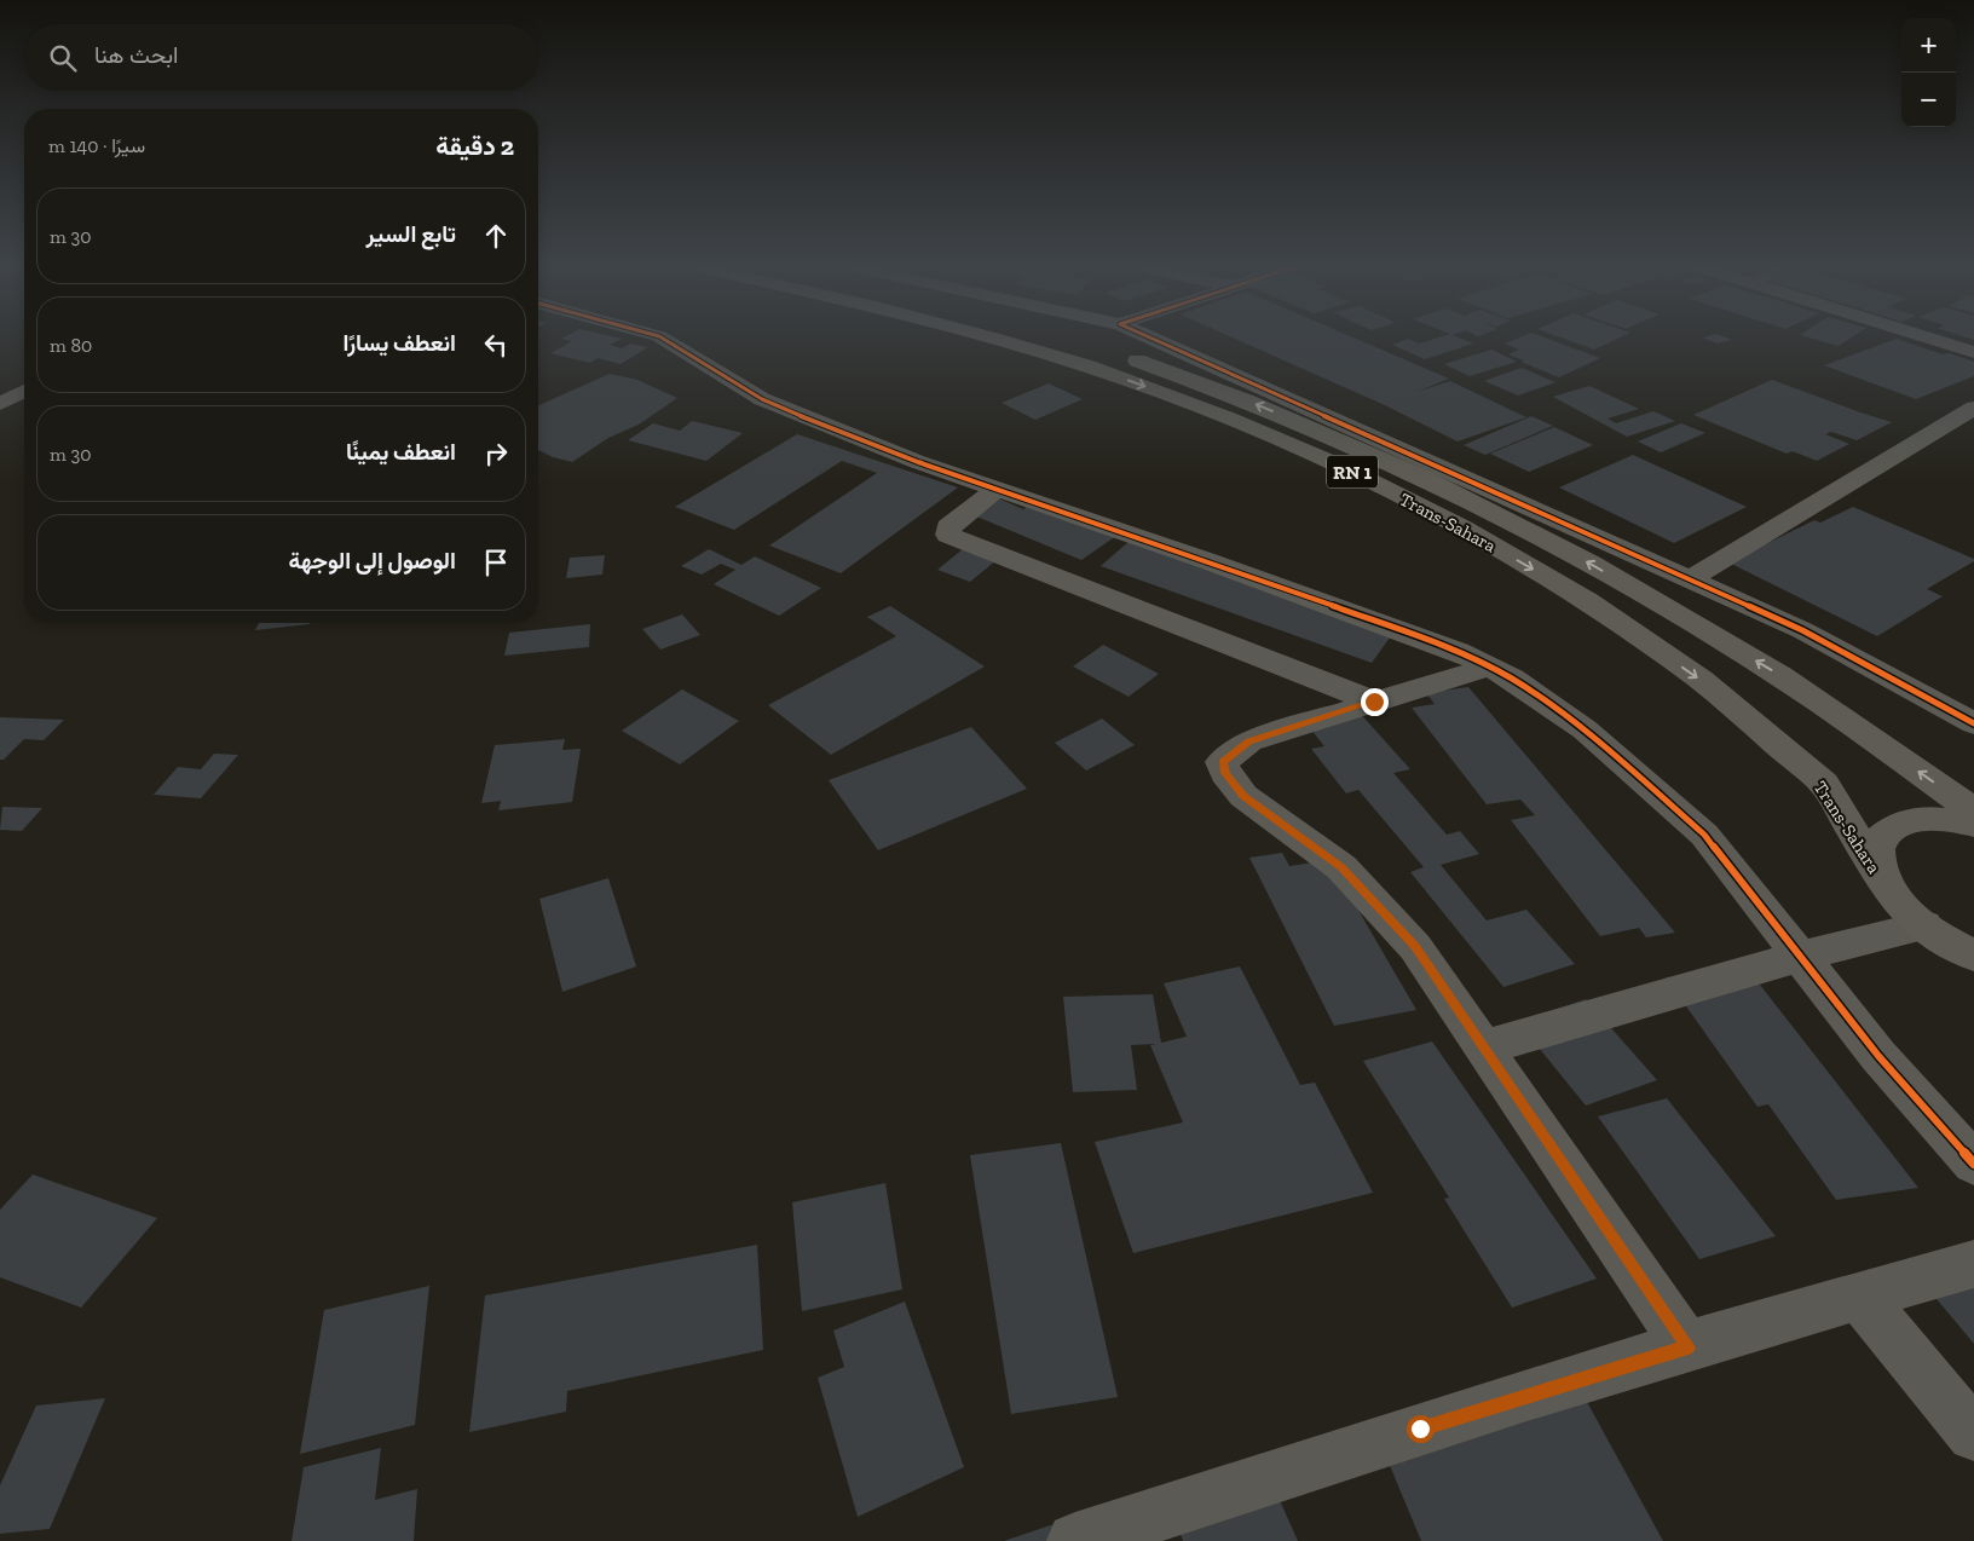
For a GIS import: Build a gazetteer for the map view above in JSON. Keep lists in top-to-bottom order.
{
  "streets": {
    "highway": ["RN 1", "Trans-Sahara"]
  },
  "page": {
    "map_buttons": ["+", "−"],
    "search": "ابحث هنا",
    "heading": ["2 دقيقة", "سيرًا · 140 m"],
    "list": [
      ["تابع السير", "30 m"],
      ["انعطف يسارًا", "80 m"],
      ["انعطف يمينًا", "30 m"],
      "الوصول إلى الوجهة"
    ]
  }
}
